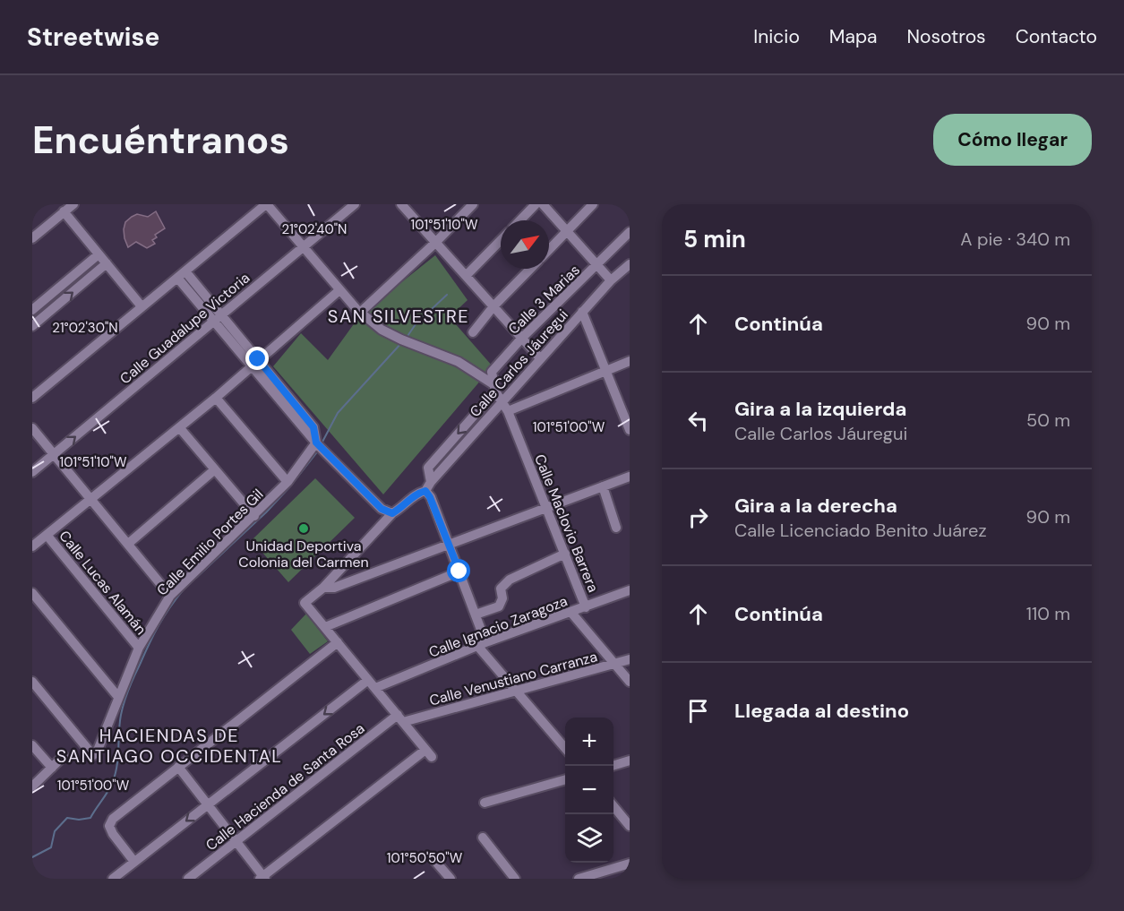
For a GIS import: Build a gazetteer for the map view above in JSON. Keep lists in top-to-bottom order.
{
  "streets": {
    "street": [
      "Calle 3 Marias",
      "Calle Guadalupe Victoria",
      "Calle Carlos Jáuregui",
      "Calle Maclovio Barrera",
      "Calle Emilio Portes Gil",
      "Calle Lucas Alamán",
      "Calle Ignacio Zaragoza",
      "Calle Venustiano Carranza",
      "Calle Hacienda de Santa Rosa"
    ]
  },
  "crossings": [
    ["Calle 3 Marias", "Calle Carlos Jáuregui"],
    ["Calle 3 Marias", "Calle Maclovio Barrera"],
    ["Calle Carlos Jáuregui", "Calle Maclovio Barrera"],
    ["Calle Maclovio Barrera", "Calle Ignacio Zaragoza"],
    ["Calle Emilio Portes Gil", "Calle Lucas Alamán"],
    ["Calle Venustiano Carranza", "Calle Hacienda de Santa Rosa"]
  ],
  "districts": ["SAN SILVESTRE", "HACIENDAS DE SANTIAGO OCCIDENTAL"],
  "places": ["Unidad Deportiva Colonia del Carmen"],
  "north": "top right",
  "page": {
    "header": "Streetwise",
    "nav": [
      "Inicio",
      "Mapa",
      "Nosotros",
      "Contacto"
    ],
    "buttons": "Cómo llegar",
    "title": "Encuéntranos",
    "heading": ["5 min", "A pie · 340 m"],
    "list": [
      ["Continúa", "90 m"],
      ["Gira a la izquierda", "Calle Carlos Jáuregui", "50 m"],
      ["Gira a la derecha", "Calle Licenciado Benito Juárez", "90 m"],
      ["Continúa", "110 m"],
      "Llegada al destino"
    ],
    "map_buttons": ["+", "−"]
  },
  "coordinates": [
    "101°51'10\"W",
    "21°02'40\"N",
    "21°02'30\"N",
    "101°51'00\"W",
    "101°50'50\"W"
  ]
}
